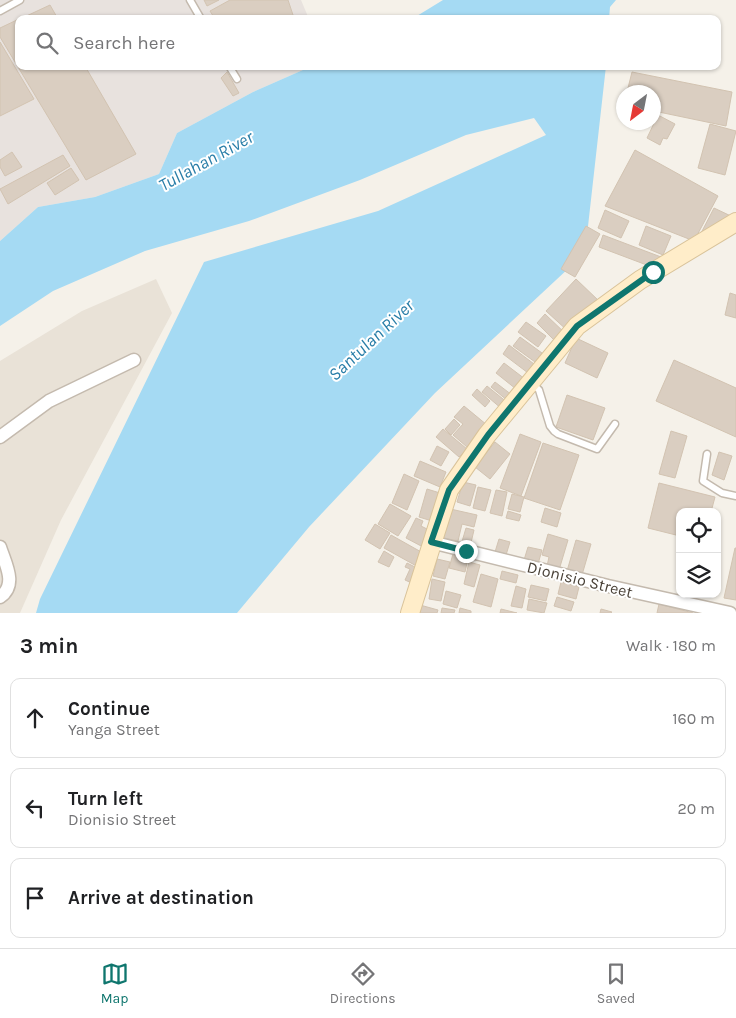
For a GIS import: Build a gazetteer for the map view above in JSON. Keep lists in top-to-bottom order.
{
  "streets": {
    "street": ["Dionisio Street"]
  },
  "water": ["Tullahan River", "Santulan River"],
  "north": "bottom left",
  "page": {
    "search": "Search here",
    "heading": ["3 min", "Walk · 180 m"],
    "list": [
      ["Continue", "Yanga Street", "160 m"],
      ["Turn left", "Dionisio Street", "20 m"],
      "Arrive at destination"
    ],
    "nav": ["Map", "Directions", "Saved"]
  }
}
